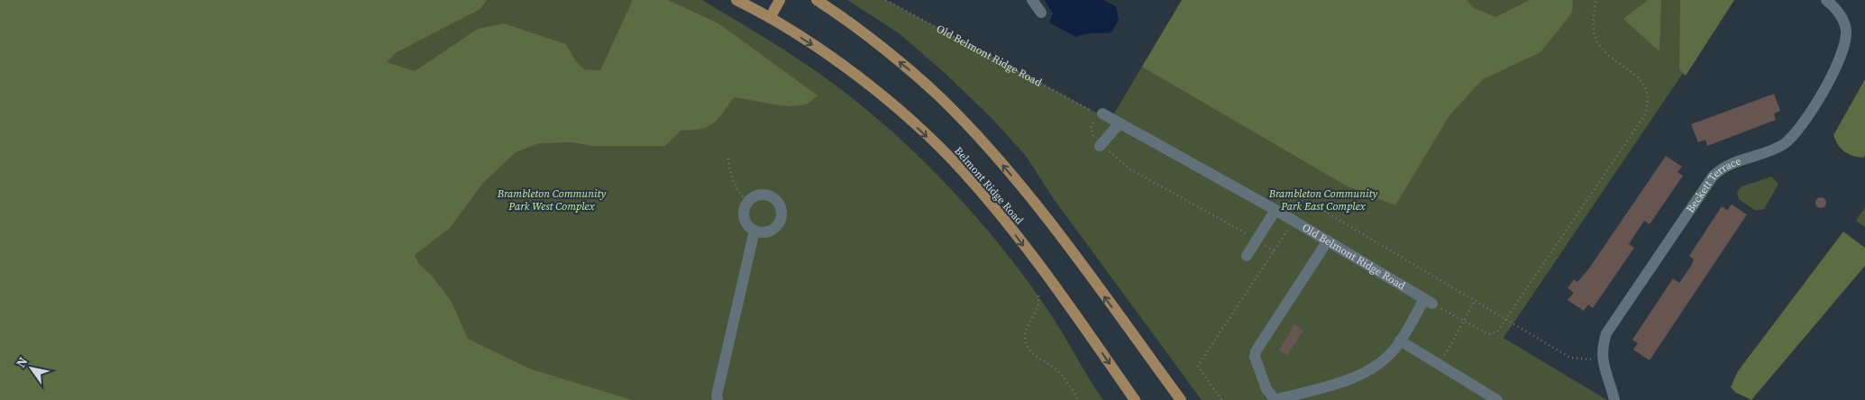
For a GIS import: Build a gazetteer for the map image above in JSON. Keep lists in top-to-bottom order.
{
  "streets": {
    "main road": ["Belmont Ridge Road"],
    "street": ["Old Belmont Ridge Road", "Beckett Terrace"]
  },
  "parks": ["Brambleton Community Park West Complex", "Brambleton Community Park East Complex"],
  "north": "top left"
}
